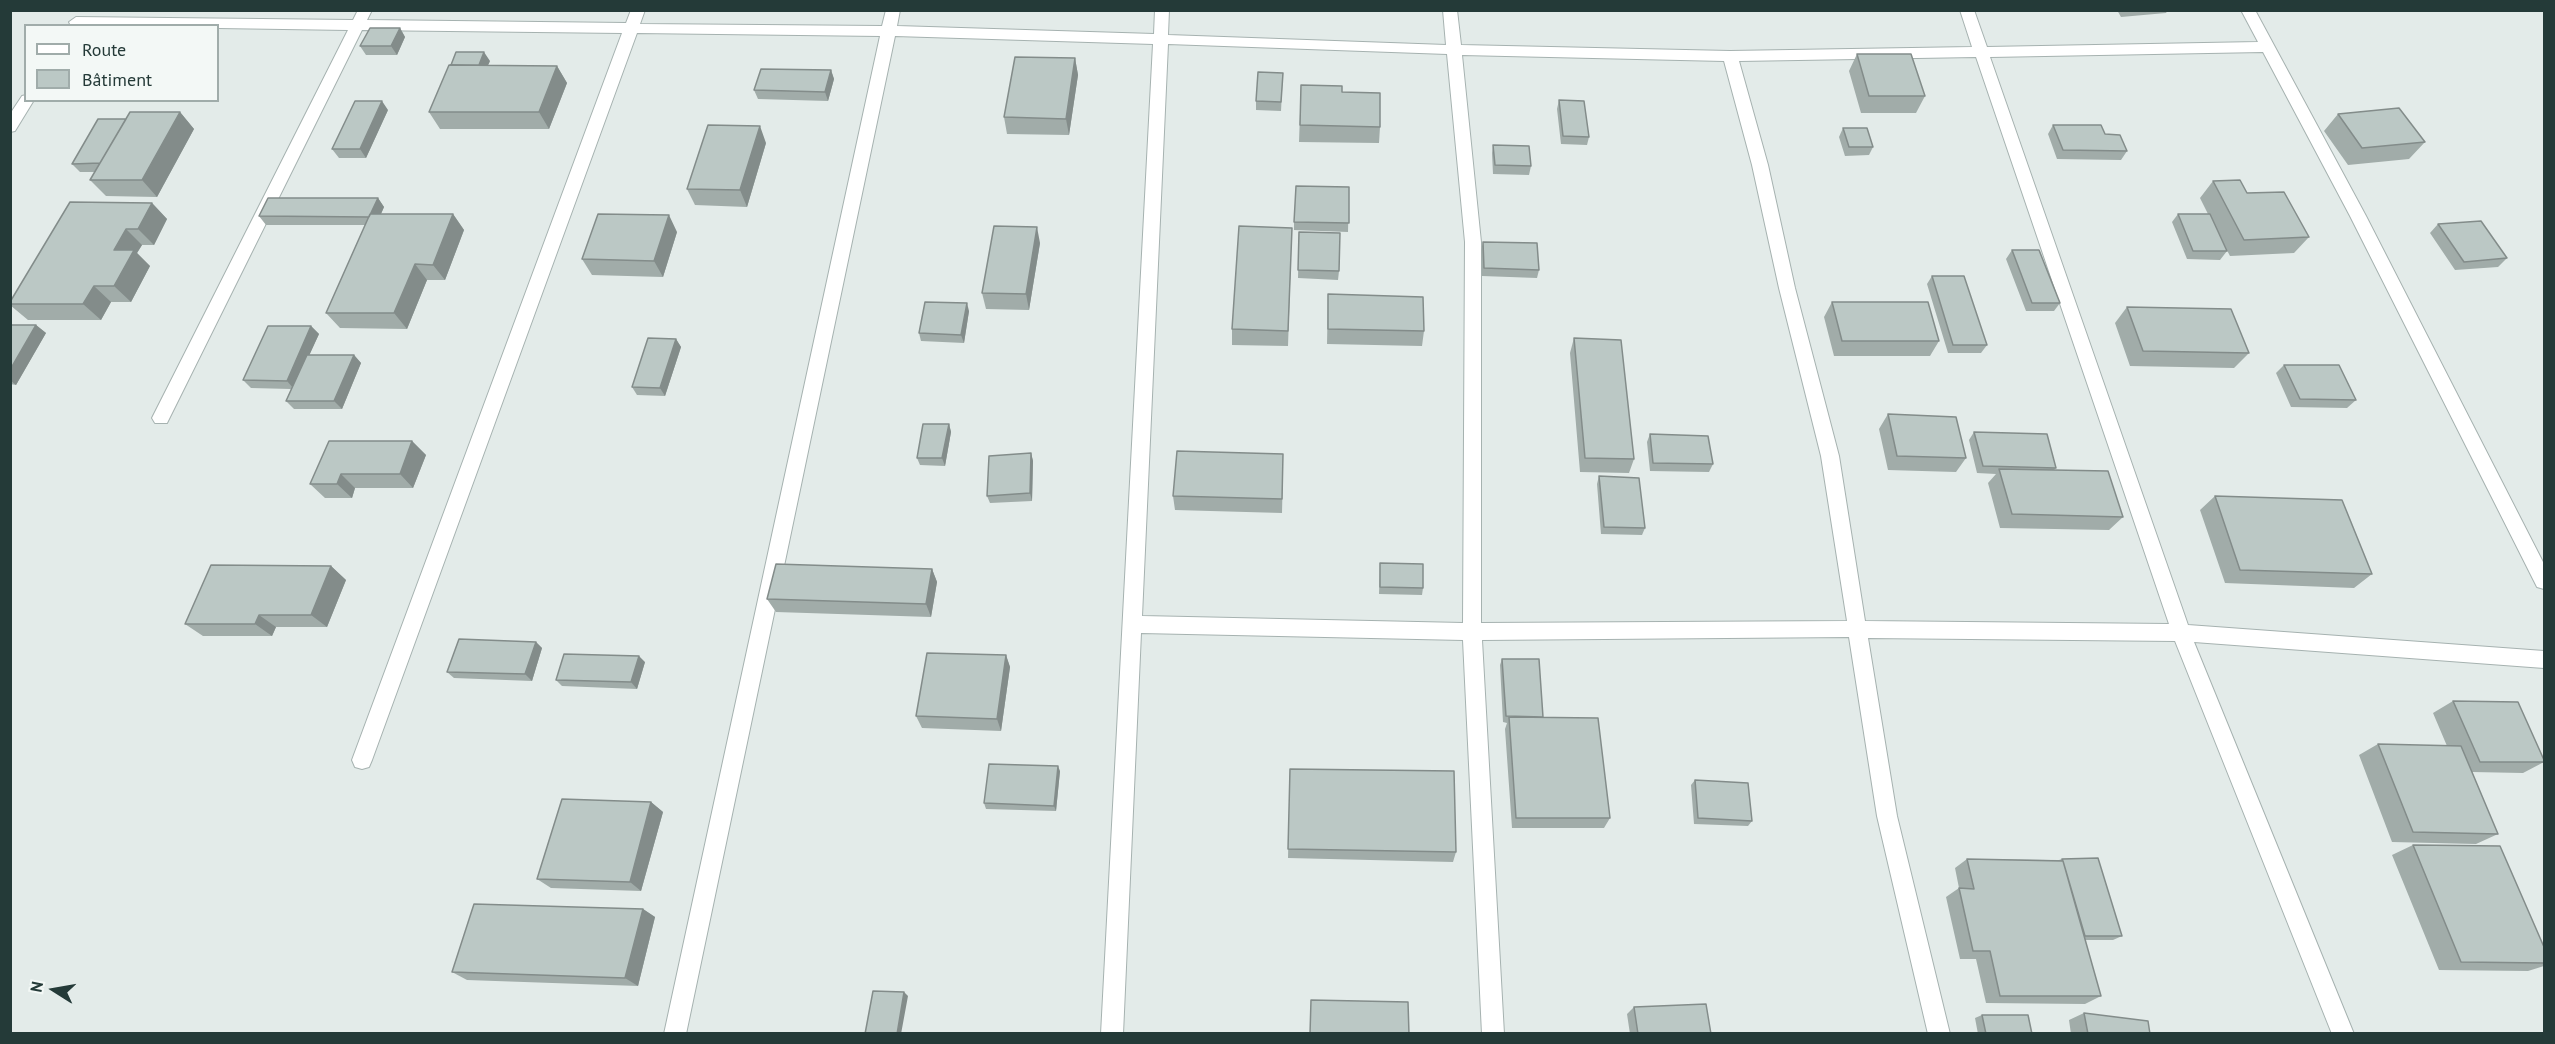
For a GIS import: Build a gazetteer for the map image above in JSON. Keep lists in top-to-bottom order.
{
  "legend": ["Route", "Bâtiment"],
  "north": "left"
}
